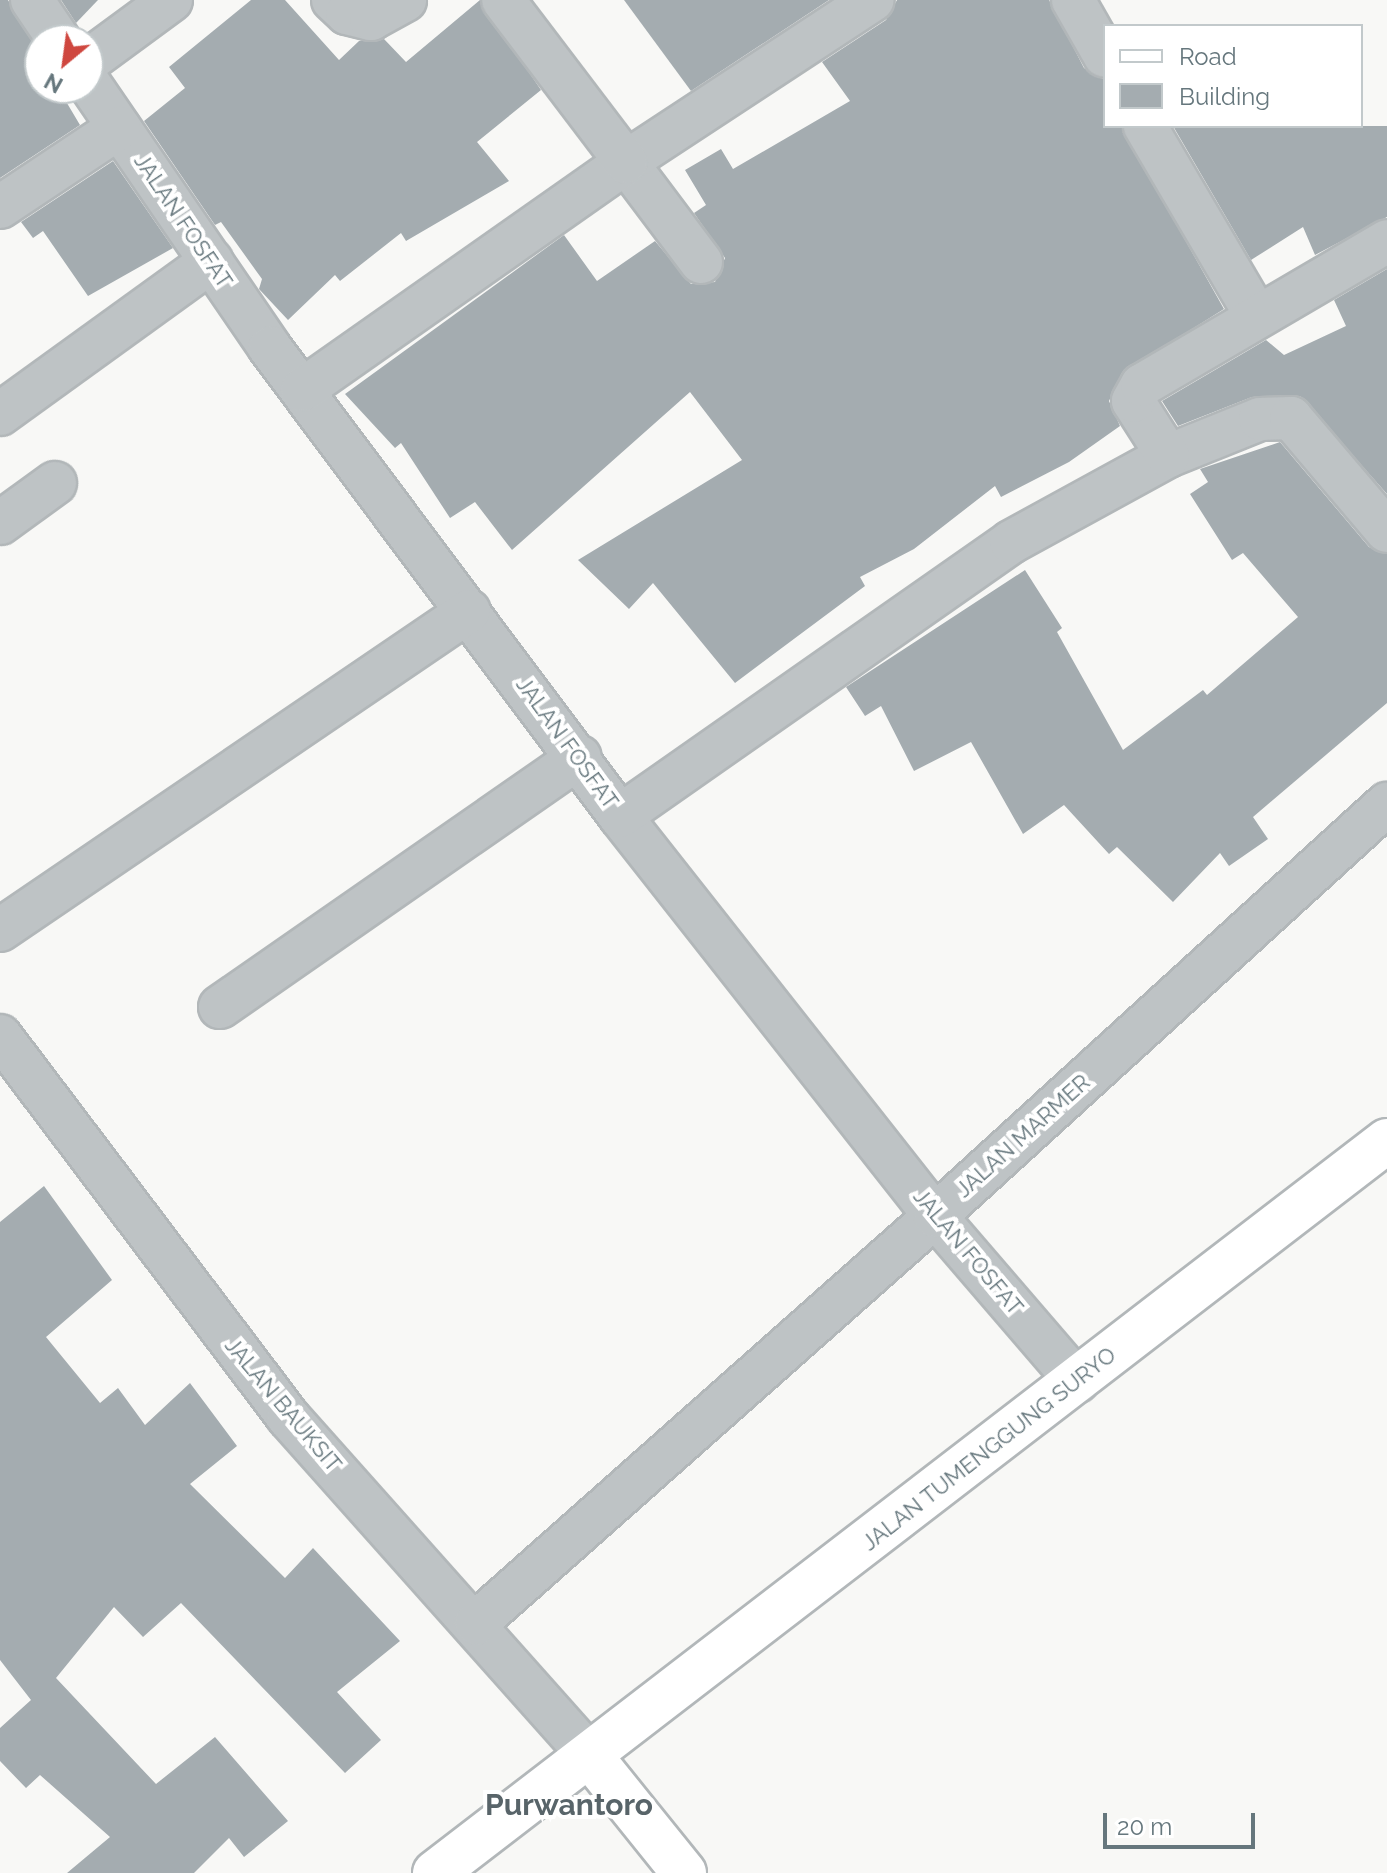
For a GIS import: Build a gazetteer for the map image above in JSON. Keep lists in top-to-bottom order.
{
  "streets": {
    "main road": ["JALAN TUMENGGUNG SURYO"],
    "street": ["JALAN FOSFAT", "JALAN MARMER", "JALAN BAUKSIT"]
  },
  "crossings": [
    ["JALAN FOSFAT", "JALAN MARMER"],
    ["JALAN FOSFAT", "JALAN TUMENGGUNG SURYO"],
    ["JALAN MARMER", "JALAN BAUKSIT"],
    ["JALAN BAUKSIT", "JALAN TUMENGGUNG SURYO"]
  ],
  "districts": ["Purwantoro"],
  "legend": ["Road", "Building"],
  "scale_bar": "20 m",
  "north": "bottom left"
}
